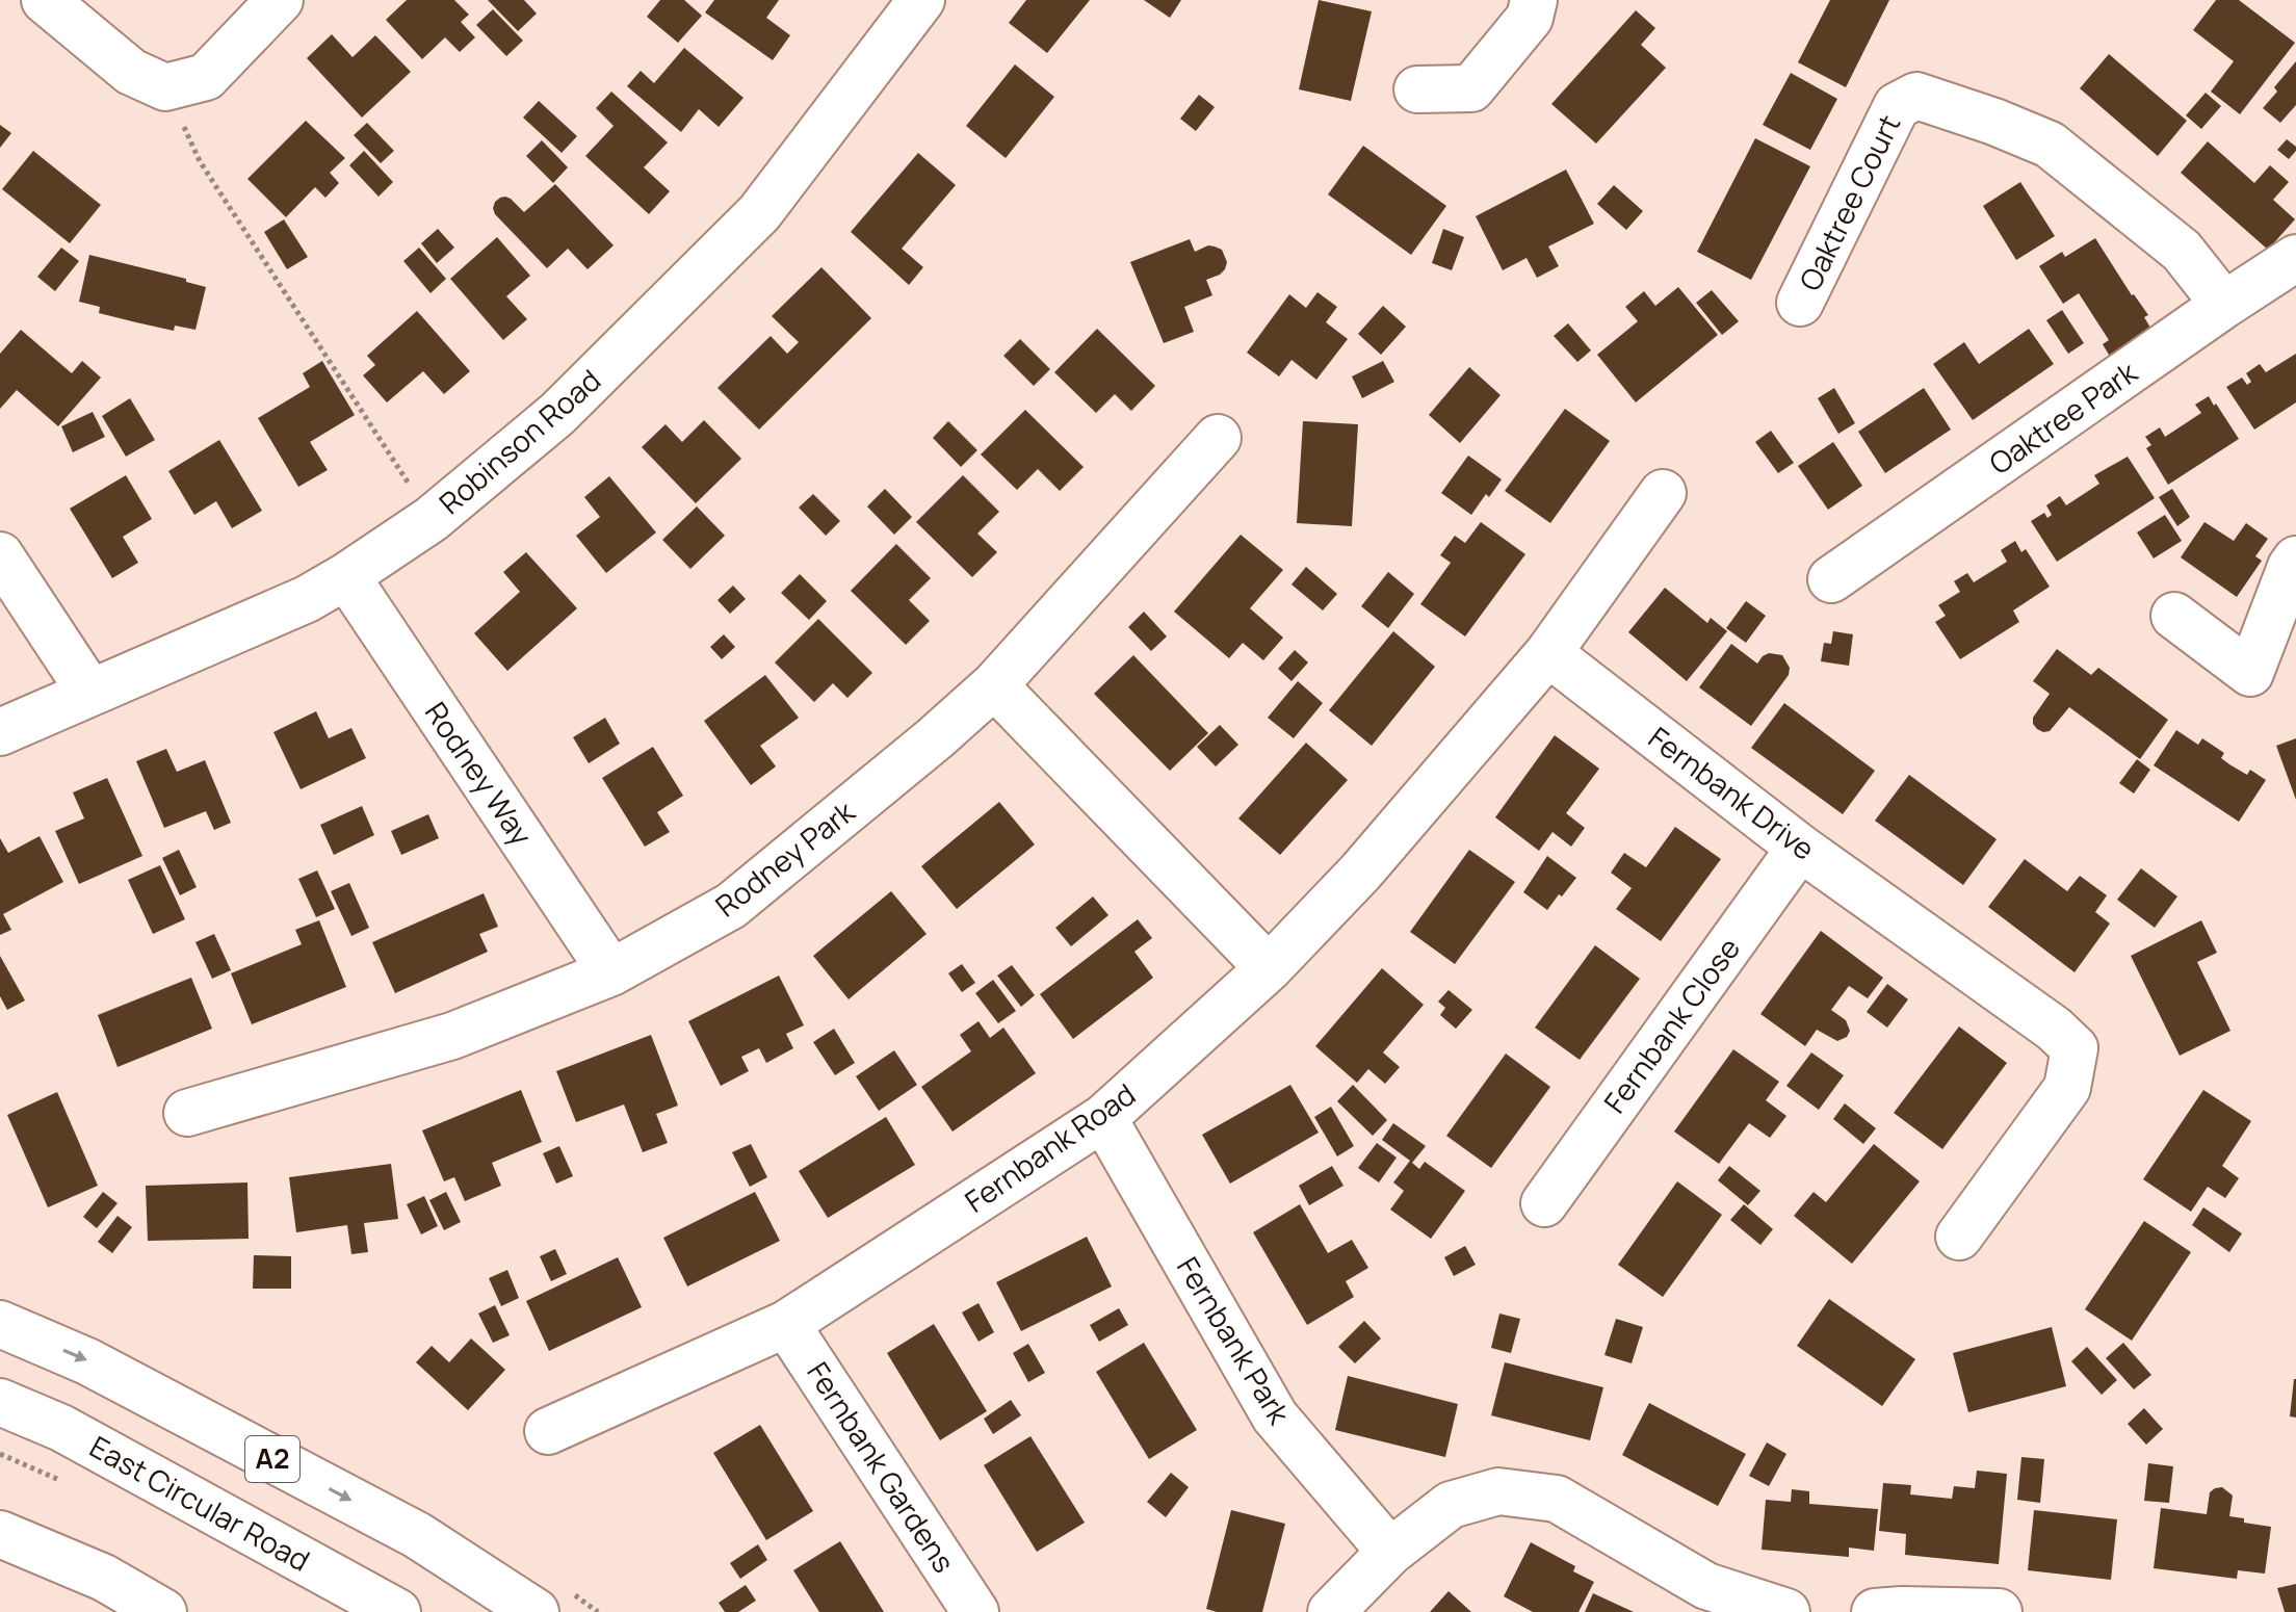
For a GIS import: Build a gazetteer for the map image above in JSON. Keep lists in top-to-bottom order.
{
  "streets": {
    "main road": [
      "Oaktree Court",
      "Oaktree Park",
      "Robinson Road",
      "Rodney Way",
      "Fernbank Drive",
      "Rodney Park",
      "Fernbank Close",
      "Fernbank Road",
      "Fernbank Park",
      "A2",
      "Fernbank Gardens",
      "East Circular Road"
    ]
  },
  "crossings": [
    ["Oaktree Court", "Oaktree Park"],
    ["Robinson Road", "Rodney Way"],
    ["Rodney Way", "Rodney Park"],
    ["Fernbank Drive", "Fernbank Close"],
    ["Fernbank Road", "Fernbank Park"],
    ["Fernbank Road", "Fernbank Gardens"]
  ]
}
